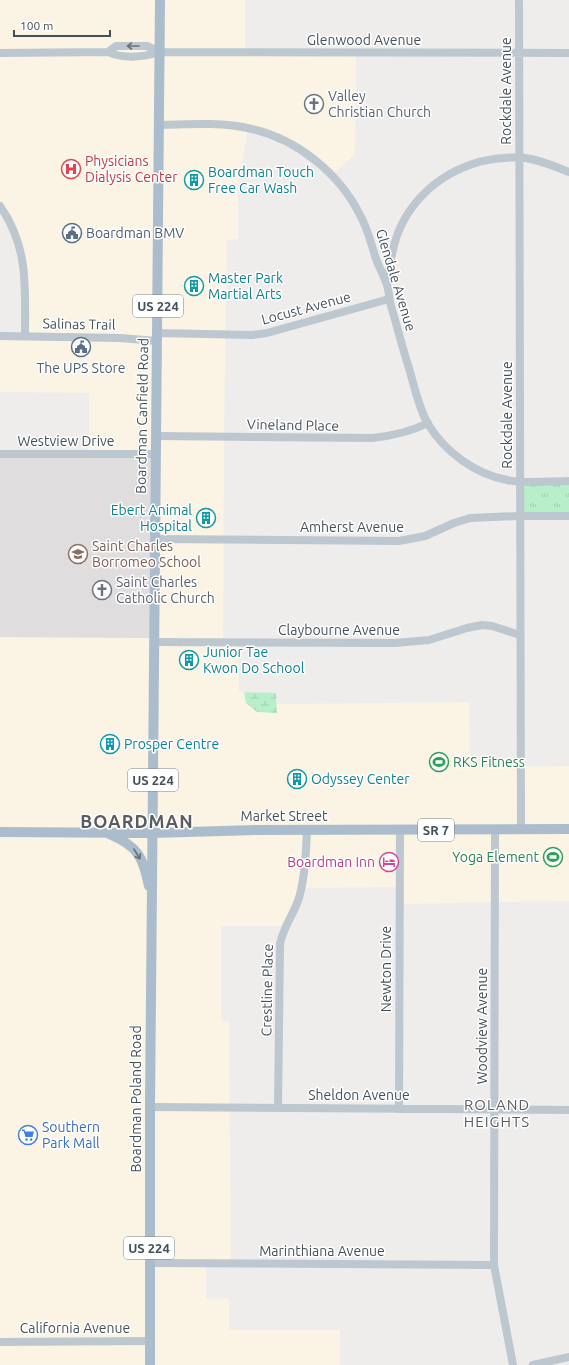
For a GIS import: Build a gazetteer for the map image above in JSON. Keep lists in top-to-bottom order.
{
  "streets": {
    "main road": [
      "US 224",
      "Boardman Canfield Road",
      "Market Street",
      "SR 7",
      "Boardman Poland Road"
    ],
    "street": [
      "Glenwood Avenue",
      "Rockdale Avenue",
      "Glendale Avenue",
      "Locust Avenue",
      "Salinas Trail",
      "Vineland Place",
      "Westview Drive",
      "Amherst Avenue",
      "Claybourne Avenue",
      "Newton Drive",
      "Crestline Place",
      "Woodview Avenue",
      "Sheldon Avenue",
      "Marinthiana Avenue",
      "California Avenue"
    ]
  },
  "crossings": [
    ["Glenwood Avenue", "Rockdale Avenue"],
    ["Glenwood Avenue", "Boardman Canfield Road"],
    ["Rockdale Avenue", "Glendale Avenue"],
    ["Rockdale Avenue", "Amherst Avenue"],
    ["Rockdale Avenue", "Claybourne Avenue"],
    ["Rockdale Avenue", "Market Street"],
    ["Glendale Avenue", "Locust Avenue"],
    ["Glendale Avenue", "Boardman Canfield Road"],
    ["Glendale Avenue", "Vineland Place"],
    ["Locust Avenue", "Salinas Trail"],
    ["Locust Avenue", "Boardman Canfield Road"],
    ["Salinas Trail", "Boardman Canfield Road"],
    ["Boardman Canfield Road", "Vineland Place"],
    ["Boardman Canfield Road", "Westview Drive"],
    ["Boardman Canfield Road", "Amherst Avenue"],
    ["Boardman Canfield Road", "Claybourne Avenue"],
    ["Boardman Canfield Road", "Market Street"],
    ["Boardman Canfield Road", "Boardman Poland Road"],
    ["Market Street", "Newton Drive"],
    ["Market Street", "Crestline Place"],
    ["Market Street", "Woodview Avenue"],
    ["Market Street", "Boardman Poland Road"],
    ["Newton Drive", "Sheldon Avenue"],
    ["Crestline Place", "Sheldon Avenue"],
    ["Woodview Avenue", "Sheldon Avenue"],
    ["Woodview Avenue", "Marinthiana Avenue"],
    ["Sheldon Avenue", "Boardman Poland Road"],
    ["Boardman Poland Road", "Marinthiana Avenue"],
    ["Boardman Poland Road", "California Avenue"]
  ],
  "districts": ["BOARDMAN", "ROLAND HEIGHTS"],
  "places": {
    "church": ["Valley Christian Church", "Saint Charles Catholic Church"],
    "hospital": ["Physicians Dialysis Center"],
    "building": [
      "Boardman Touch Free Car Wash",
      "Master Park Martial Arts",
      "Ebert Animal Hospital",
      "Junior Tae Kwon Do School",
      "Prosper Centre",
      "Odyssey Center"
    ],
    "public building": ["Boardman BMV", "The UPS Store"],
    "school or university": ["Saint Charles Borromeo School"],
    "sports": ["RKS Fitness", "Yoga Element"],
    "hotel": ["Boardman Inn"],
    "supermarket": ["Southern Park Mall"]
  },
  "scale_bar": "100 m"
}
